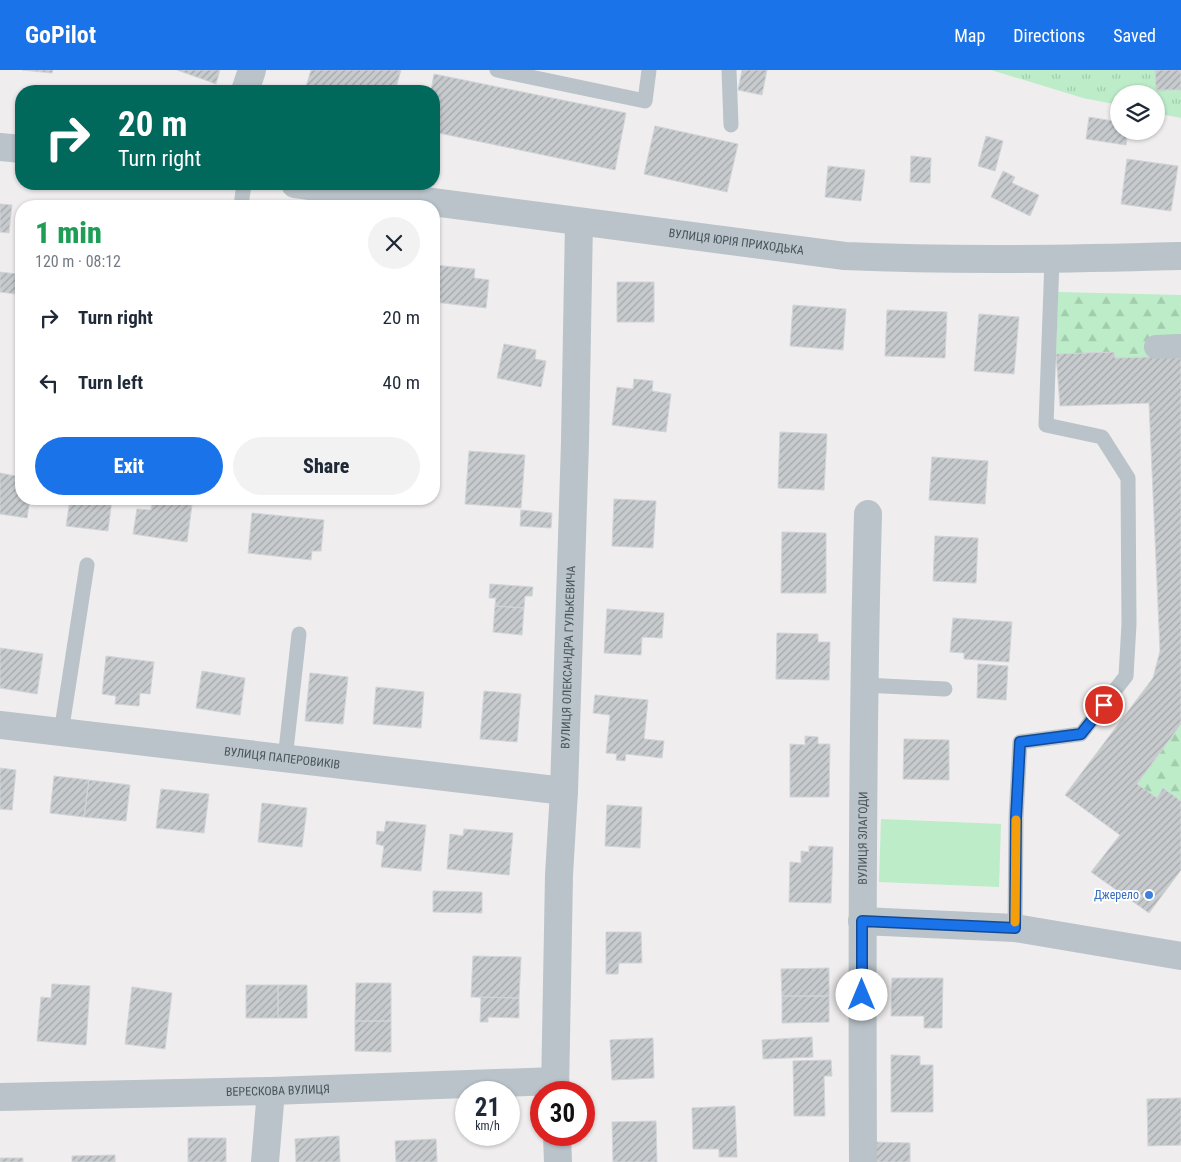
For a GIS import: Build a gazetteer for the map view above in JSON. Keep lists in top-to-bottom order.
{
  "streets": {
    "street": [
      "ВУЛИЦЯ ЮРІЯ ПРИХОДЬКА",
      "ВУЛИЦЯ ОЛЕКСАНДРА ГУЛЬКЕВИЧА",
      "ВУЛИЦЯ ПАПЕРОВИКІВ",
      "ВУЛИЦЯ ЗЛАГОДИ",
      "ВЕРЕСКОВА ВУЛИЦЯ"
    ]
  },
  "crossings": [
    ["ВУЛИЦЯ ЮРІЯ ПРИХОДЬКА", "ВУЛИЦЯ ОЛЕКСАНДРА ГУЛЬКЕВИЧА"],
    ["ВУЛИЦЯ ОЛЕКСАНДРА ГУЛЬКЕВИЧА", "ВУЛИЦЯ ПАПЕРОВИКІВ"]
  ],
  "places": ["Джерело"],
  "page": {
    "header": "GoPilot",
    "nav": ["Map", "Directions", "Saved"],
    "turn": ["20 m", "Turn right"],
    "heading": ["1 min", "120 m · 08:12"],
    "list": [
      {
        "name": "Turn right",
        "value": "20 m"
      },
      {
        "name": "Turn left",
        "value": "40 m"
      }
    ],
    "buttons": ["Exit", "Share"],
    "speed": "21 km/h",
    "limit": "30"
  }
}
